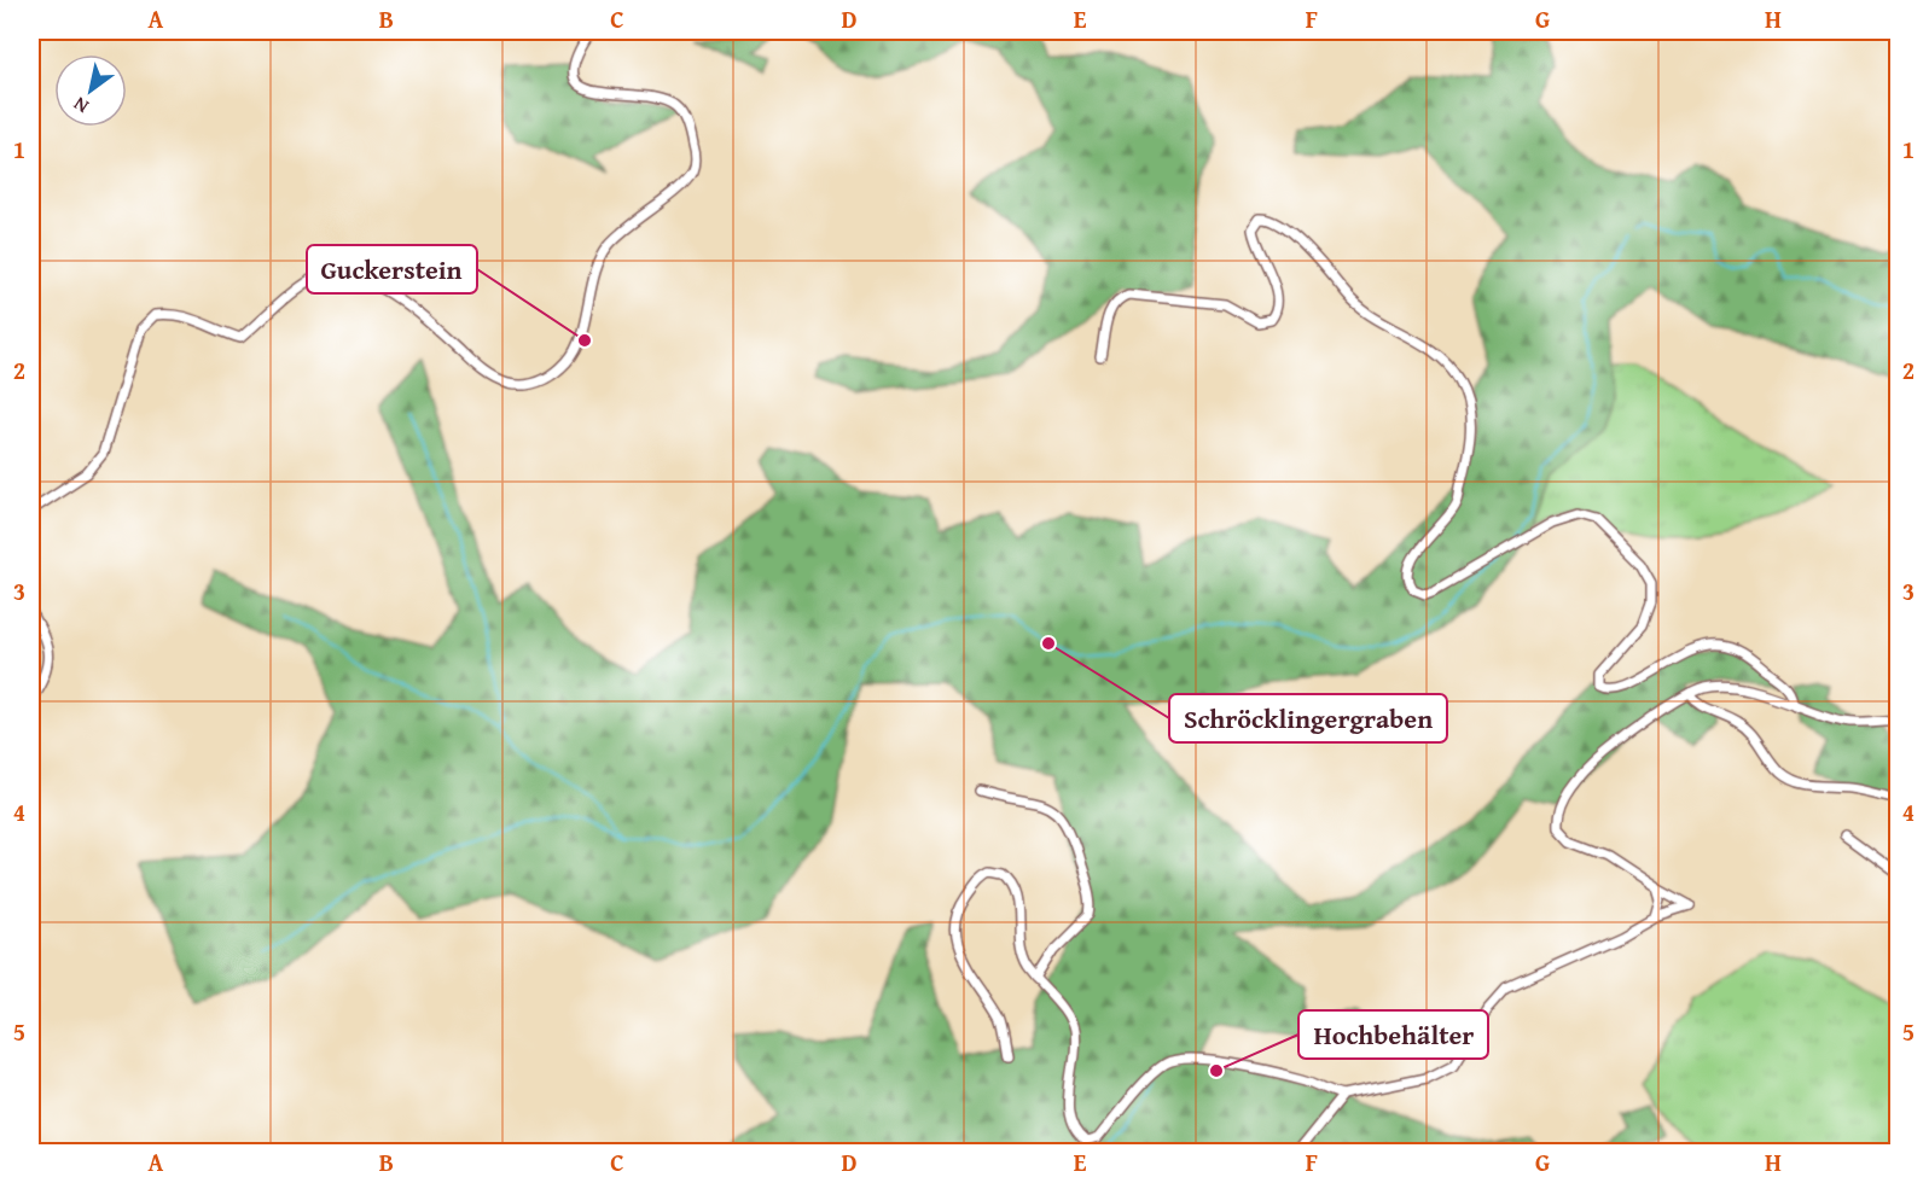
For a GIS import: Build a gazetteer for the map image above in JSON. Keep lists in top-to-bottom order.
{
  "places": ["Guckerstein", "Schröcklingergraben", "Hochbehälter"],
  "north": "bottom left",
  "grid": {
    "columns": [
      "A",
      "B",
      "C",
      "D",
      "E",
      "F",
      "G",
      "H"
    ],
    "rows": [
      "1",
      "2",
      "3",
      "4",
      "5"
    ]
  }
}
